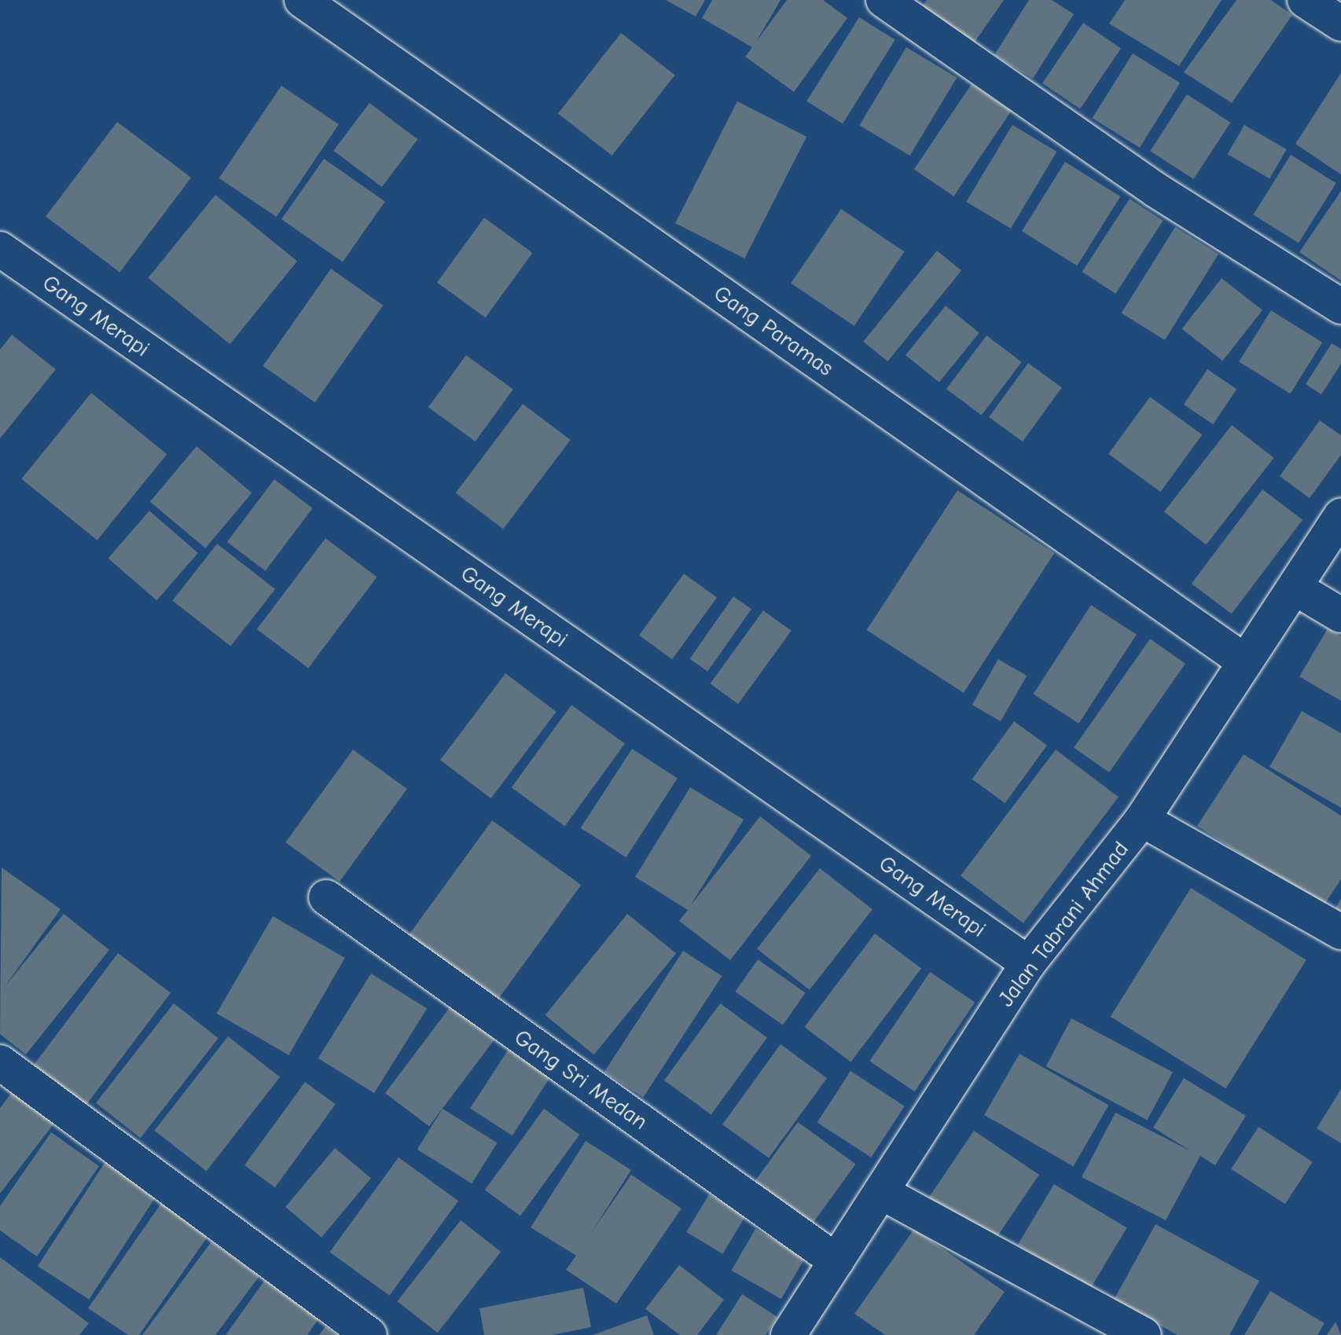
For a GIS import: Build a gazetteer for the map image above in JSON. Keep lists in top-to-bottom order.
{
  "streets": {
    "street": [
      "Gang Merapi",
      "Gang Paramas",
      "Jalan Tabrani Ahmad",
      "Gang Sri Medan"
    ]
  },
  "crossings": [
    ["Gang Merapi", "Jalan Tabrani Ahmad"],
    ["Gang Paramas", "Jalan Tabrani Ahmad"],
    ["Jalan Tabrani Ahmad", "Gang Sri Medan"]
  ]
}
